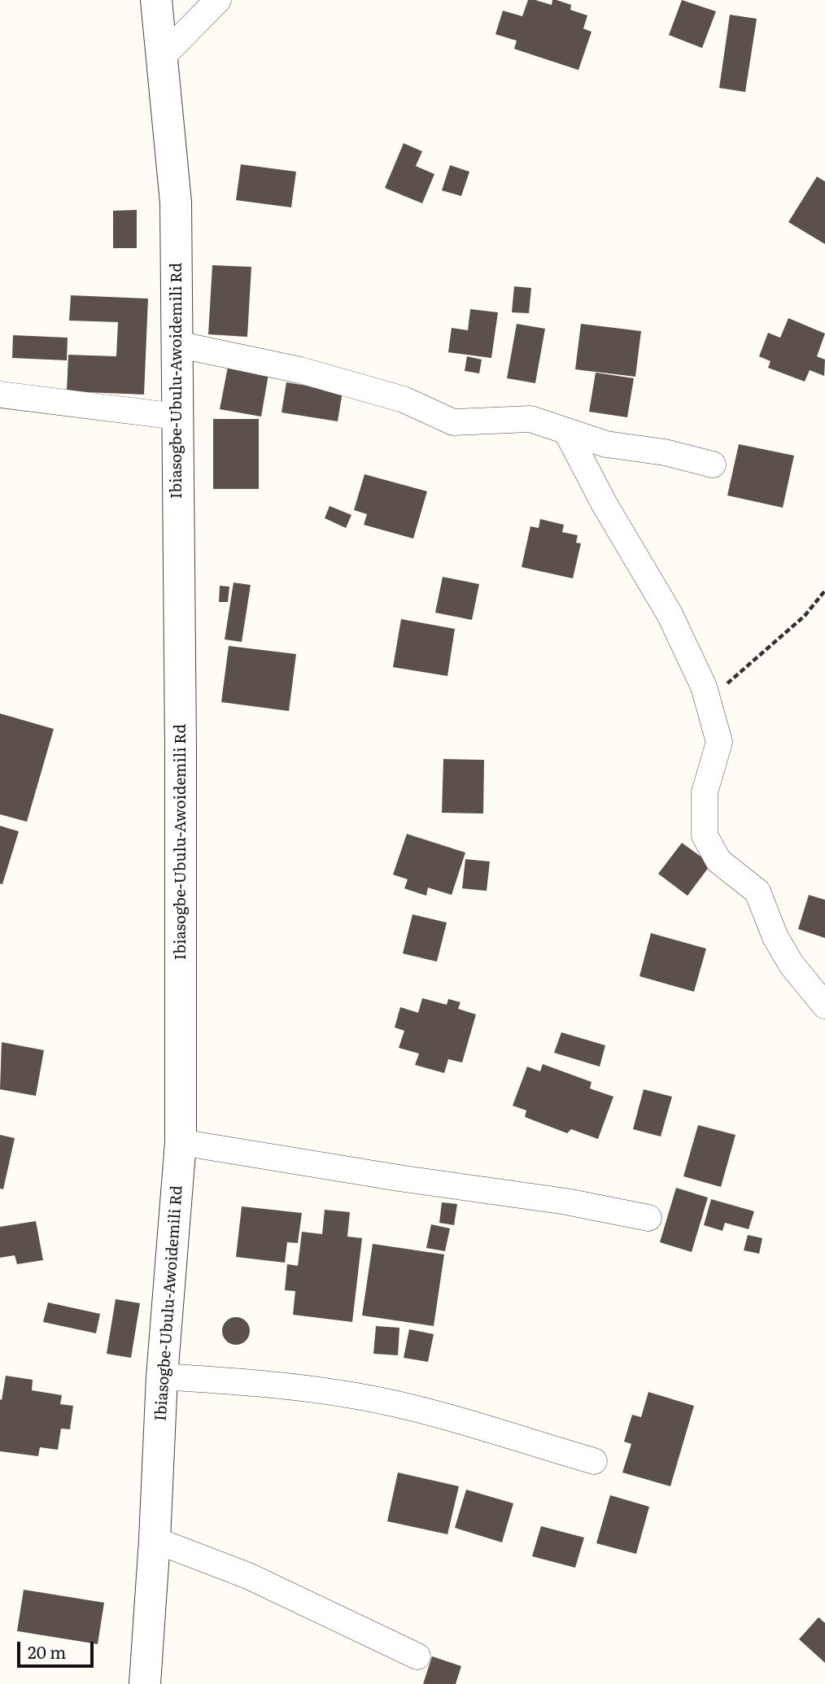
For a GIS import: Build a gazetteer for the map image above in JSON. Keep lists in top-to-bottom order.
{
  "streets": {
    "street": ["Ibiasogbe-Ubulu-Awoidemili Rd"]
  },
  "scale_bar": "20 m"
}
